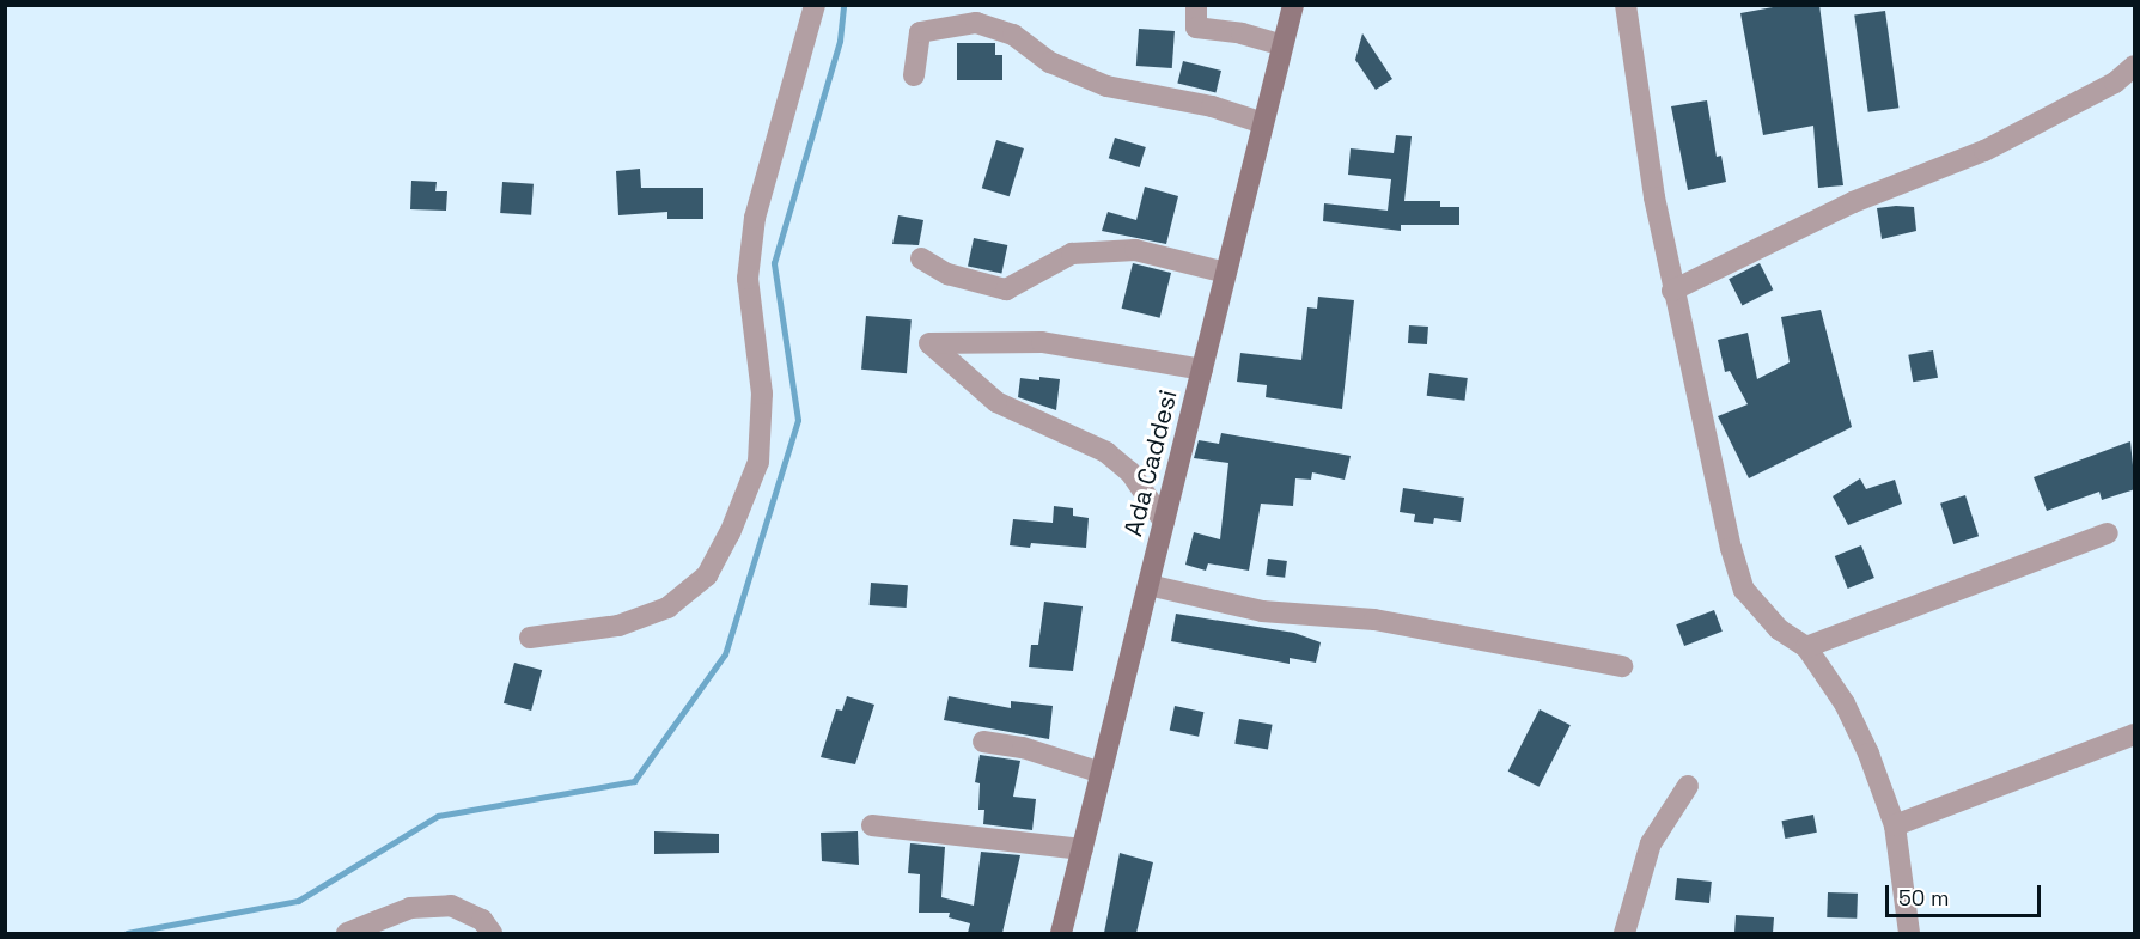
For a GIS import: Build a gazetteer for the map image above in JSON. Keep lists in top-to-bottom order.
{
  "streets": {
    "main road": ["Ada Caddesi"]
  },
  "scale_bar": "50 m"
}
